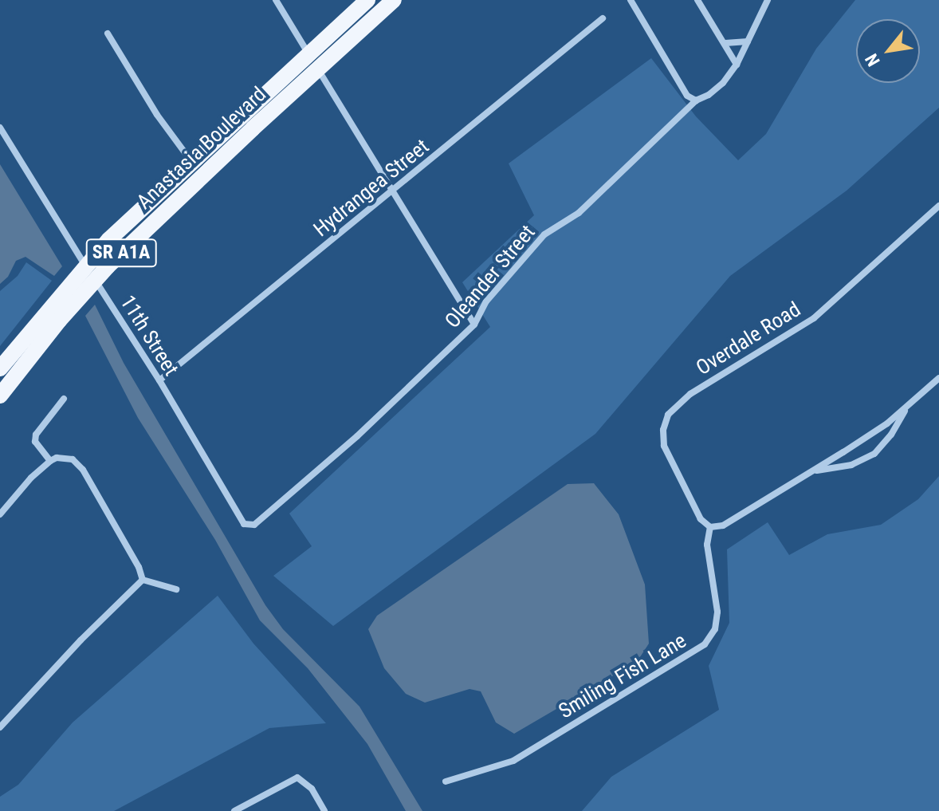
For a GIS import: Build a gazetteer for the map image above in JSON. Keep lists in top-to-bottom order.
{
  "streets": {
    "main road": ["Anastasia Boulevard", "SR A1A"],
    "street": [
      "Hydrangea Street",
      "Oleander Street",
      "11th Street",
      "Overdale Road",
      "Smiling Fish Lane"
    ]
  },
  "crossings": [
    ["Anastasia Boulevard", "11th Street"],
    ["Hydrangea Street", "11th Street"],
    ["Oleander Street", "11th Street"],
    ["Overdale Road", "Smiling Fish Lane"]
  ],
  "north": "bottom left"
}
